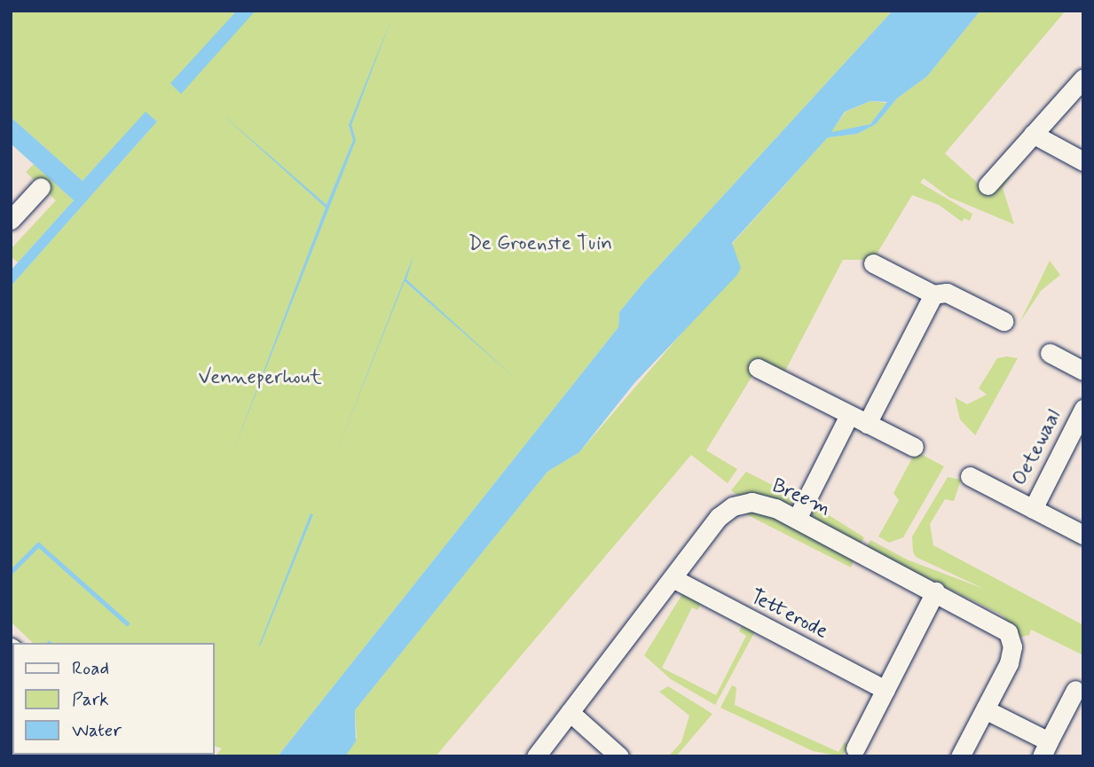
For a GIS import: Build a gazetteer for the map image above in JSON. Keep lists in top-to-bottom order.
{
  "streets": {
    "street": ["Oetewaal", "Breem", "Tetterode"]
  },
  "crossings": [
    ["Breem", "Tetterode"]
  ],
  "parks": ["De Groenste Tuin", "Venneperhout"],
  "legend": ["Road", "Park", "Water"]
}
